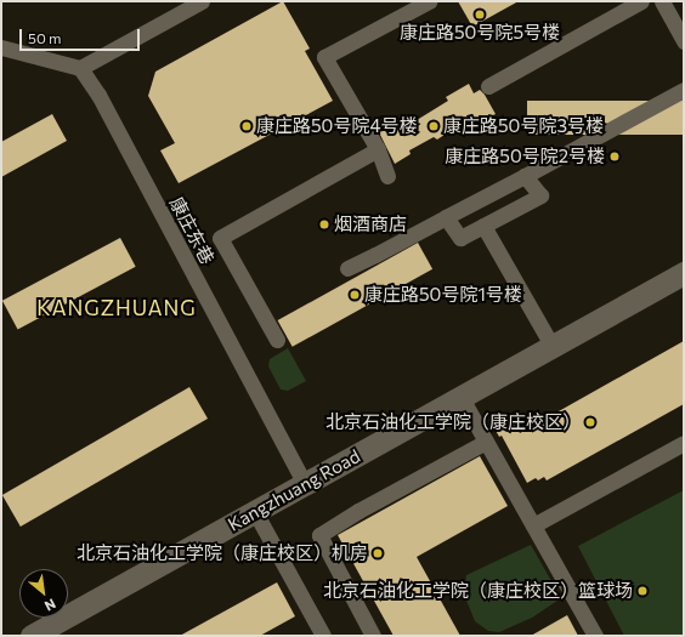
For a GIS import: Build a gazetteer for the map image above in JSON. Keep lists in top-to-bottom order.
{
  "streets": {
    "street": ["康庄东巷", "Kangzhuang Road"]
  },
  "crossings": [
    ["康庄东巷", "Kangzhuang Road"]
  ],
  "districts": ["KANGZHUANG"],
  "places": [
    "康庄路50号院5号楼",
    "康庄路50号院4号楼",
    "康庄路50号院3号楼",
    "康庄路50号院2号楼",
    "烟酒商店",
    "康庄路50号院1号楼",
    "北京石油化工学院（康庄校区）",
    "北京石油化工学院（康庄校区）机房",
    "北京石油化工学院（康庄校区）篮球场"
  ],
  "scale_bar": "50 m",
  "north": "bottom right"
}
